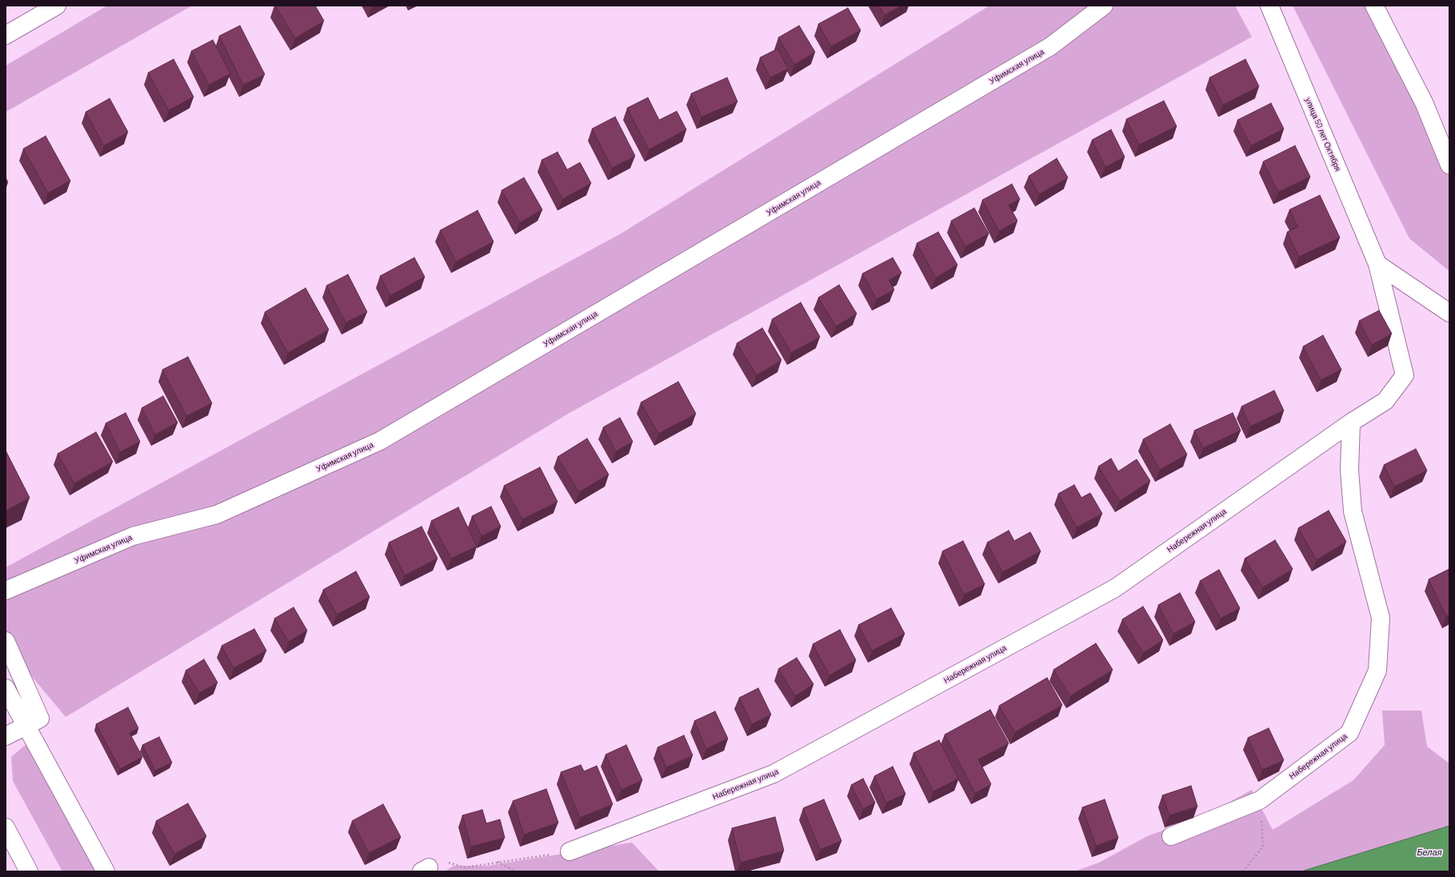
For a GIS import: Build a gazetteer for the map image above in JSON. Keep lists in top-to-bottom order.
{
  "streets": {
    "street": ["Уфимская улица", "улица 50 лет Октября", "Набережная улица"]
  },
  "crossings": [
    ["улица 50 лет Октября", "Набережная улица"]
  ],
  "water": ["Белая"]
}
